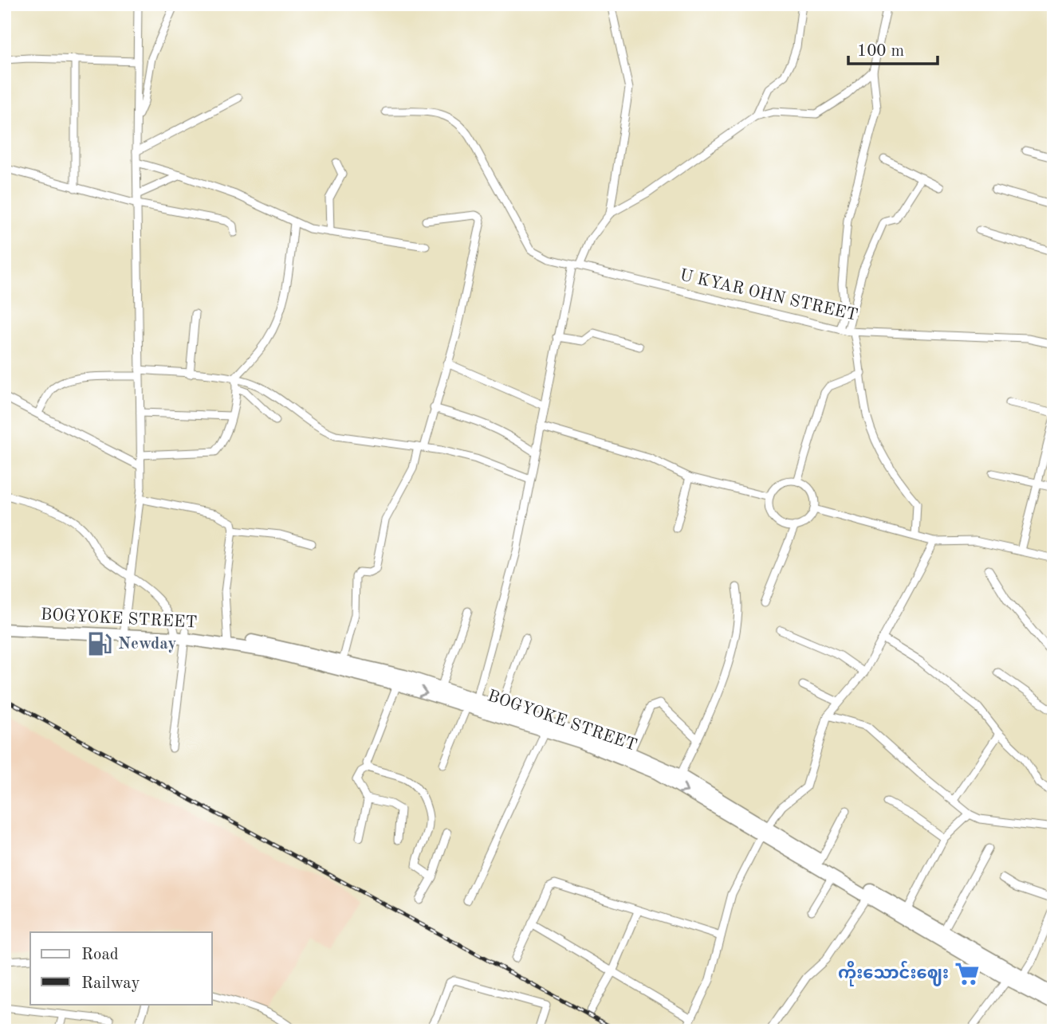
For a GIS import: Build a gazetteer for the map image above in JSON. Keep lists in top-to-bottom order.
{
  "streets": {
    "main road": ["BOGYOKE STREET"],
    "street": ["U KYAR OHN STREET"]
  },
  "places": {
    "fuel station": ["Newday"],
    "supermarket": ["ကိုးသောင်းဈေး"]
  },
  "legend": ["Road", "Railway"],
  "scale_bar": "100 m"
}
